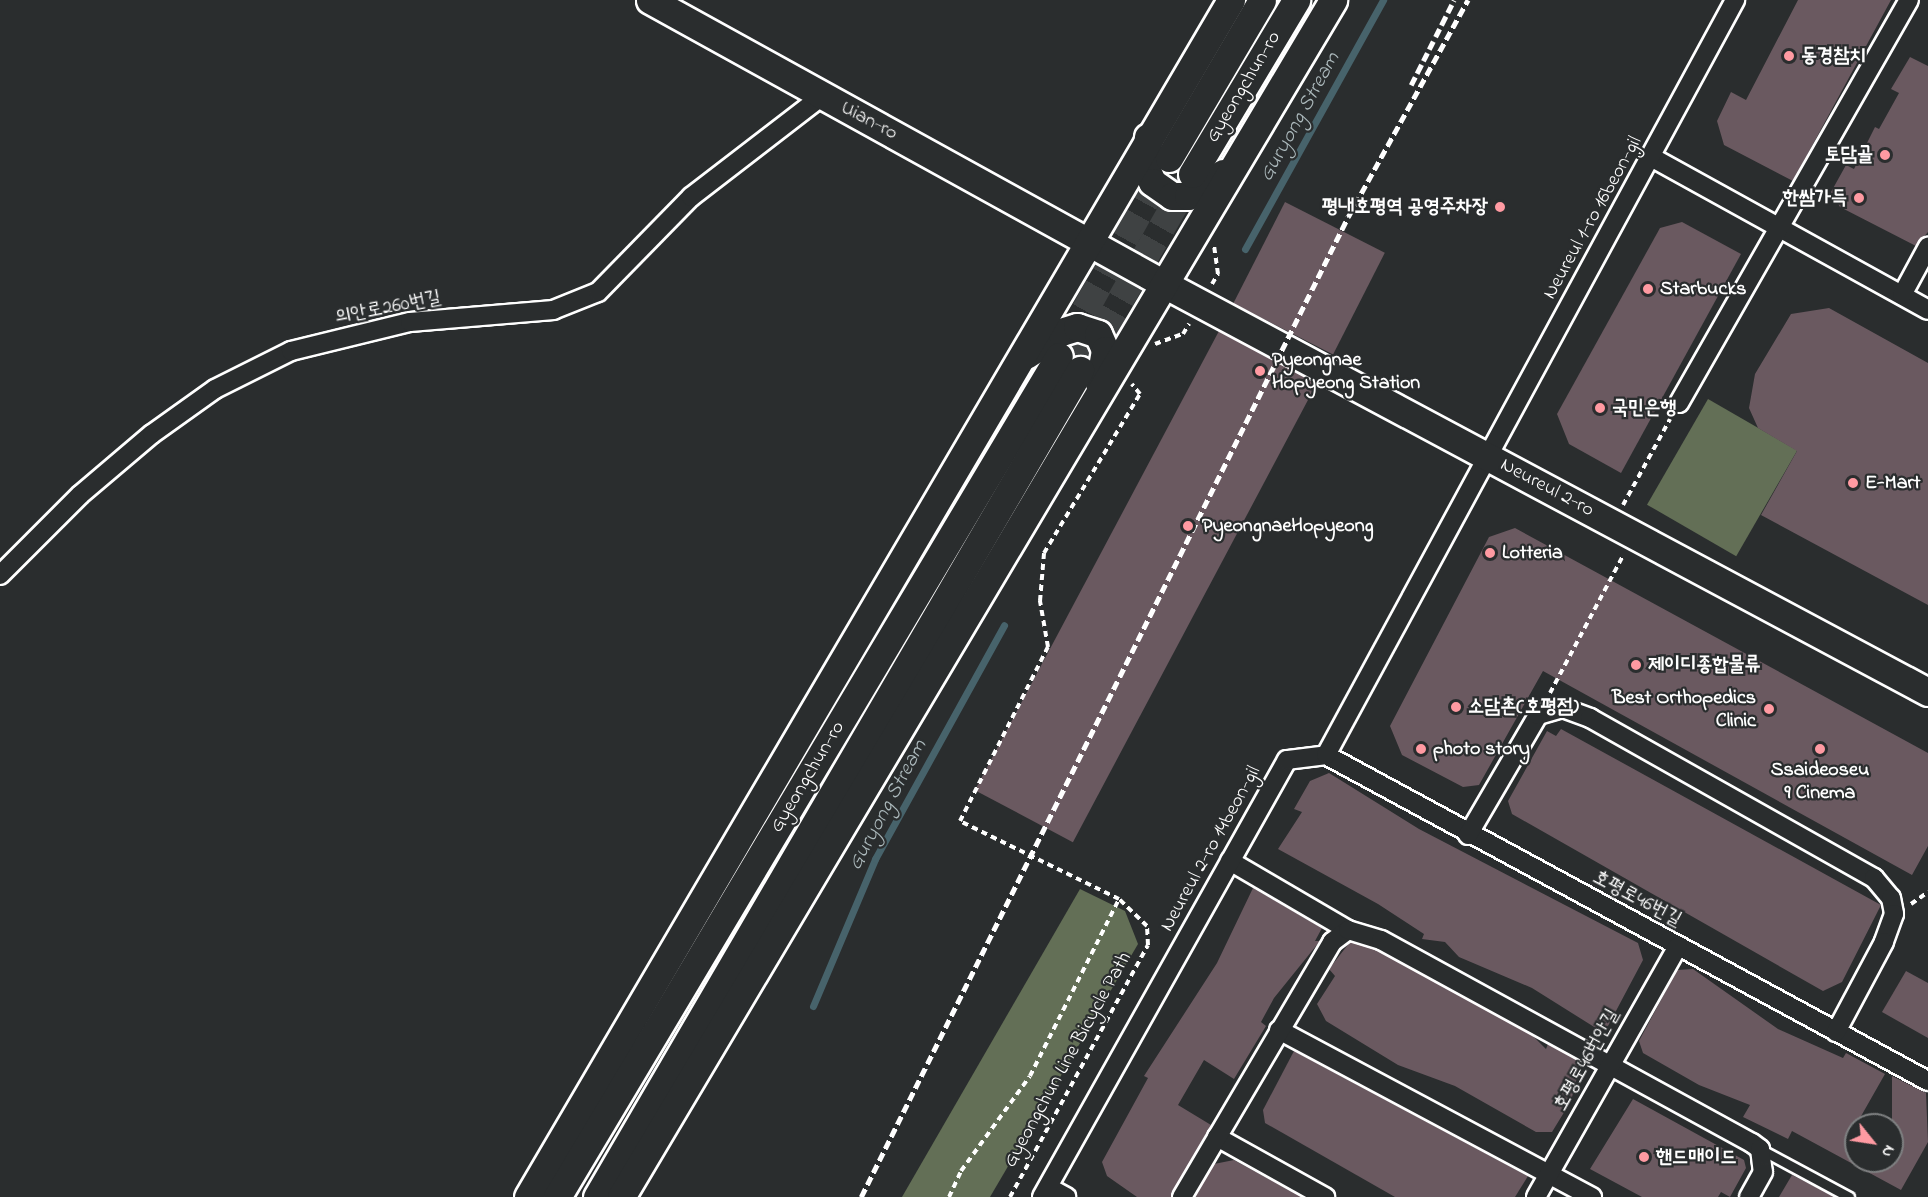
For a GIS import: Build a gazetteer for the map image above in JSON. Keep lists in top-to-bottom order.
{
  "streets": {
    "street": [
      "Gyeongchun-ro",
      "Uian-ro",
      "Neureul 1-ro 16beon-gil",
      "의안로260번길",
      "Neureul 2-ro",
      "Neureul 2-ro 14beon-gil",
      "호평로46번길",
      "호평로46번안길"
    ],
    "path": ["Gyeongchun Line Bicycle Path"]
  },
  "crossings": [
    ["Uian-ro", "의안로260번길"],
    ["Uian-ro", "Neureul 2-ro"],
    ["Neureul 1-ro 16beon-gil", "Neureul 2-ro"],
    ["Neureul 2-ro 14beon-gil", "호평로46번길"],
    ["호평로46번길", "호평로46번안길"]
  ],
  "water": ["Guryong Stream"],
  "places": [
    "동경참치",
    "토담골",
    "한쌈가득",
    "평내호평역 공영주차장",
    "Starbucks",
    "Pyeongnae Hopyeong Station",
    "국민은행",
    "E-Mart",
    "PyeongnaeHopyeong",
    "Lotteria",
    "제이디종합물류",
    "소담촌(호평점)",
    "Best Orthopedics Clinic",
    "photo story",
    "Ssaideoseu 9 Cinema",
    "핸드매이드"
  ],
  "north": "bottom right"
}
